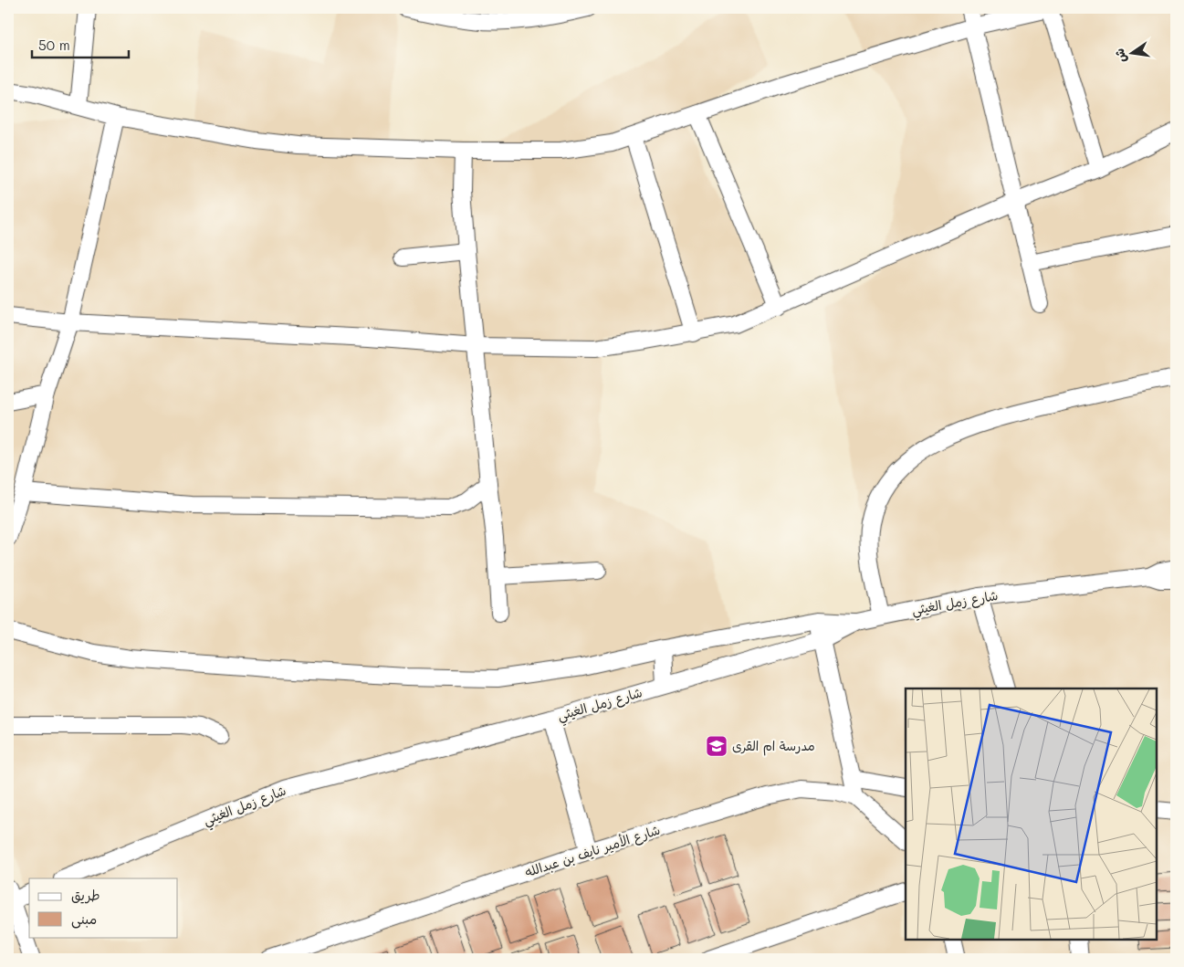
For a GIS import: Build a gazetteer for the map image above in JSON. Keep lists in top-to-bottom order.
{
  "streets": {
    "street": ["شارع زمل الغيثي", "شارع الأمير نايف بن عبدالله"]
  },
  "places": {
    "school or university": ["مدرسة ام القرى"]
  },
  "legend": ["طريق", "مبنى"],
  "scale_bar": "50 m",
  "north": "left"
}
